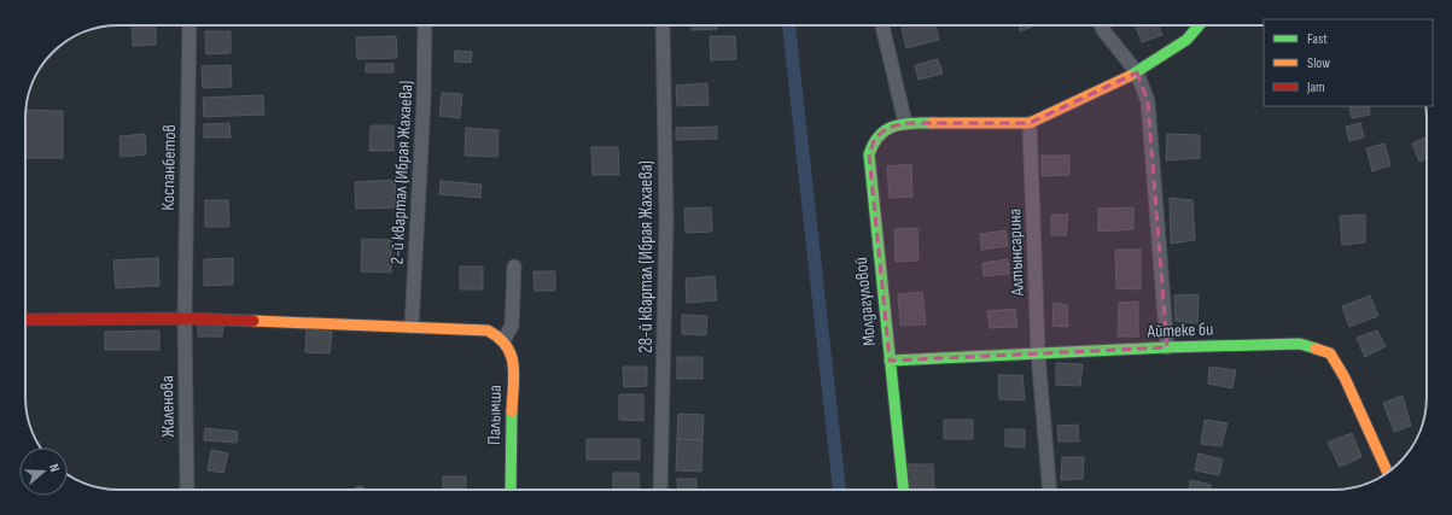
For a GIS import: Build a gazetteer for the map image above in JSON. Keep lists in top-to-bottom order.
{
  "streets": {
    "street": [
      "Коспанбетов",
      "2-й квартал (Ибрая Жахаева)",
      "Алтынсарина",
      "28-й квартал (Ибрая Жахаева)",
      "Молдагуловой",
      "Айтеке би",
      "Жаленова",
      "Палымша"
    ]
  },
  "crossings": [
    ["Коспанбетов", "Жаленова"],
    ["Алтынсарина", "Молдагуловой"],
    ["Алтынсарина", "Айтеке би"],
    ["Молдагуловой", "Айтеке би"]
  ],
  "legend": ["Fast", "Slow", "Jam"],
  "north": "right"
}
